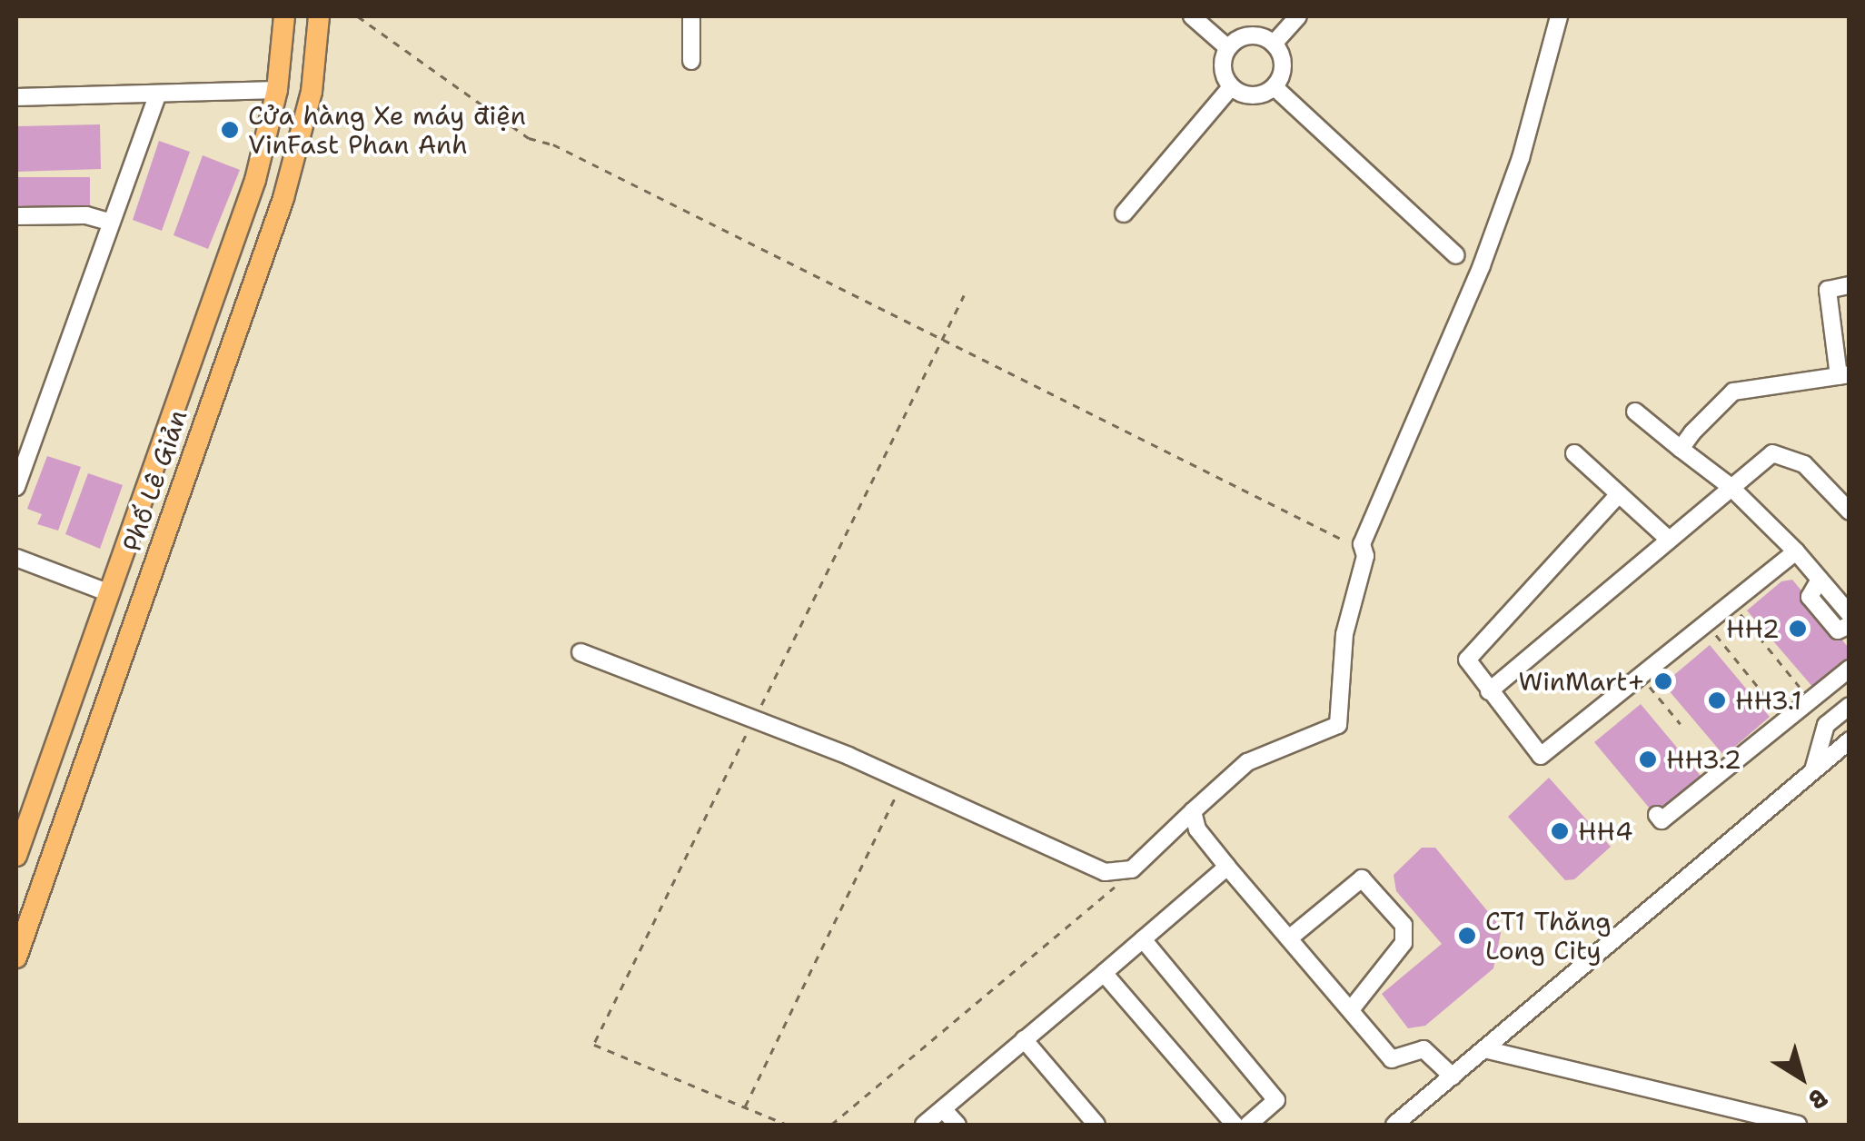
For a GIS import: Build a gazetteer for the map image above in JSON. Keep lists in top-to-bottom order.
{
  "streets": {
    "main road": ["Phố Lê Giản"]
  },
  "places": [
    "Cửa hàng Xe máy điện VinFast Phan Anh",
    "HH2",
    "WinMart+",
    "HH3.1",
    "HH3.2",
    "HH4",
    "CT1 Thăng Long City"
  ],
  "north": "bottom right"
}
